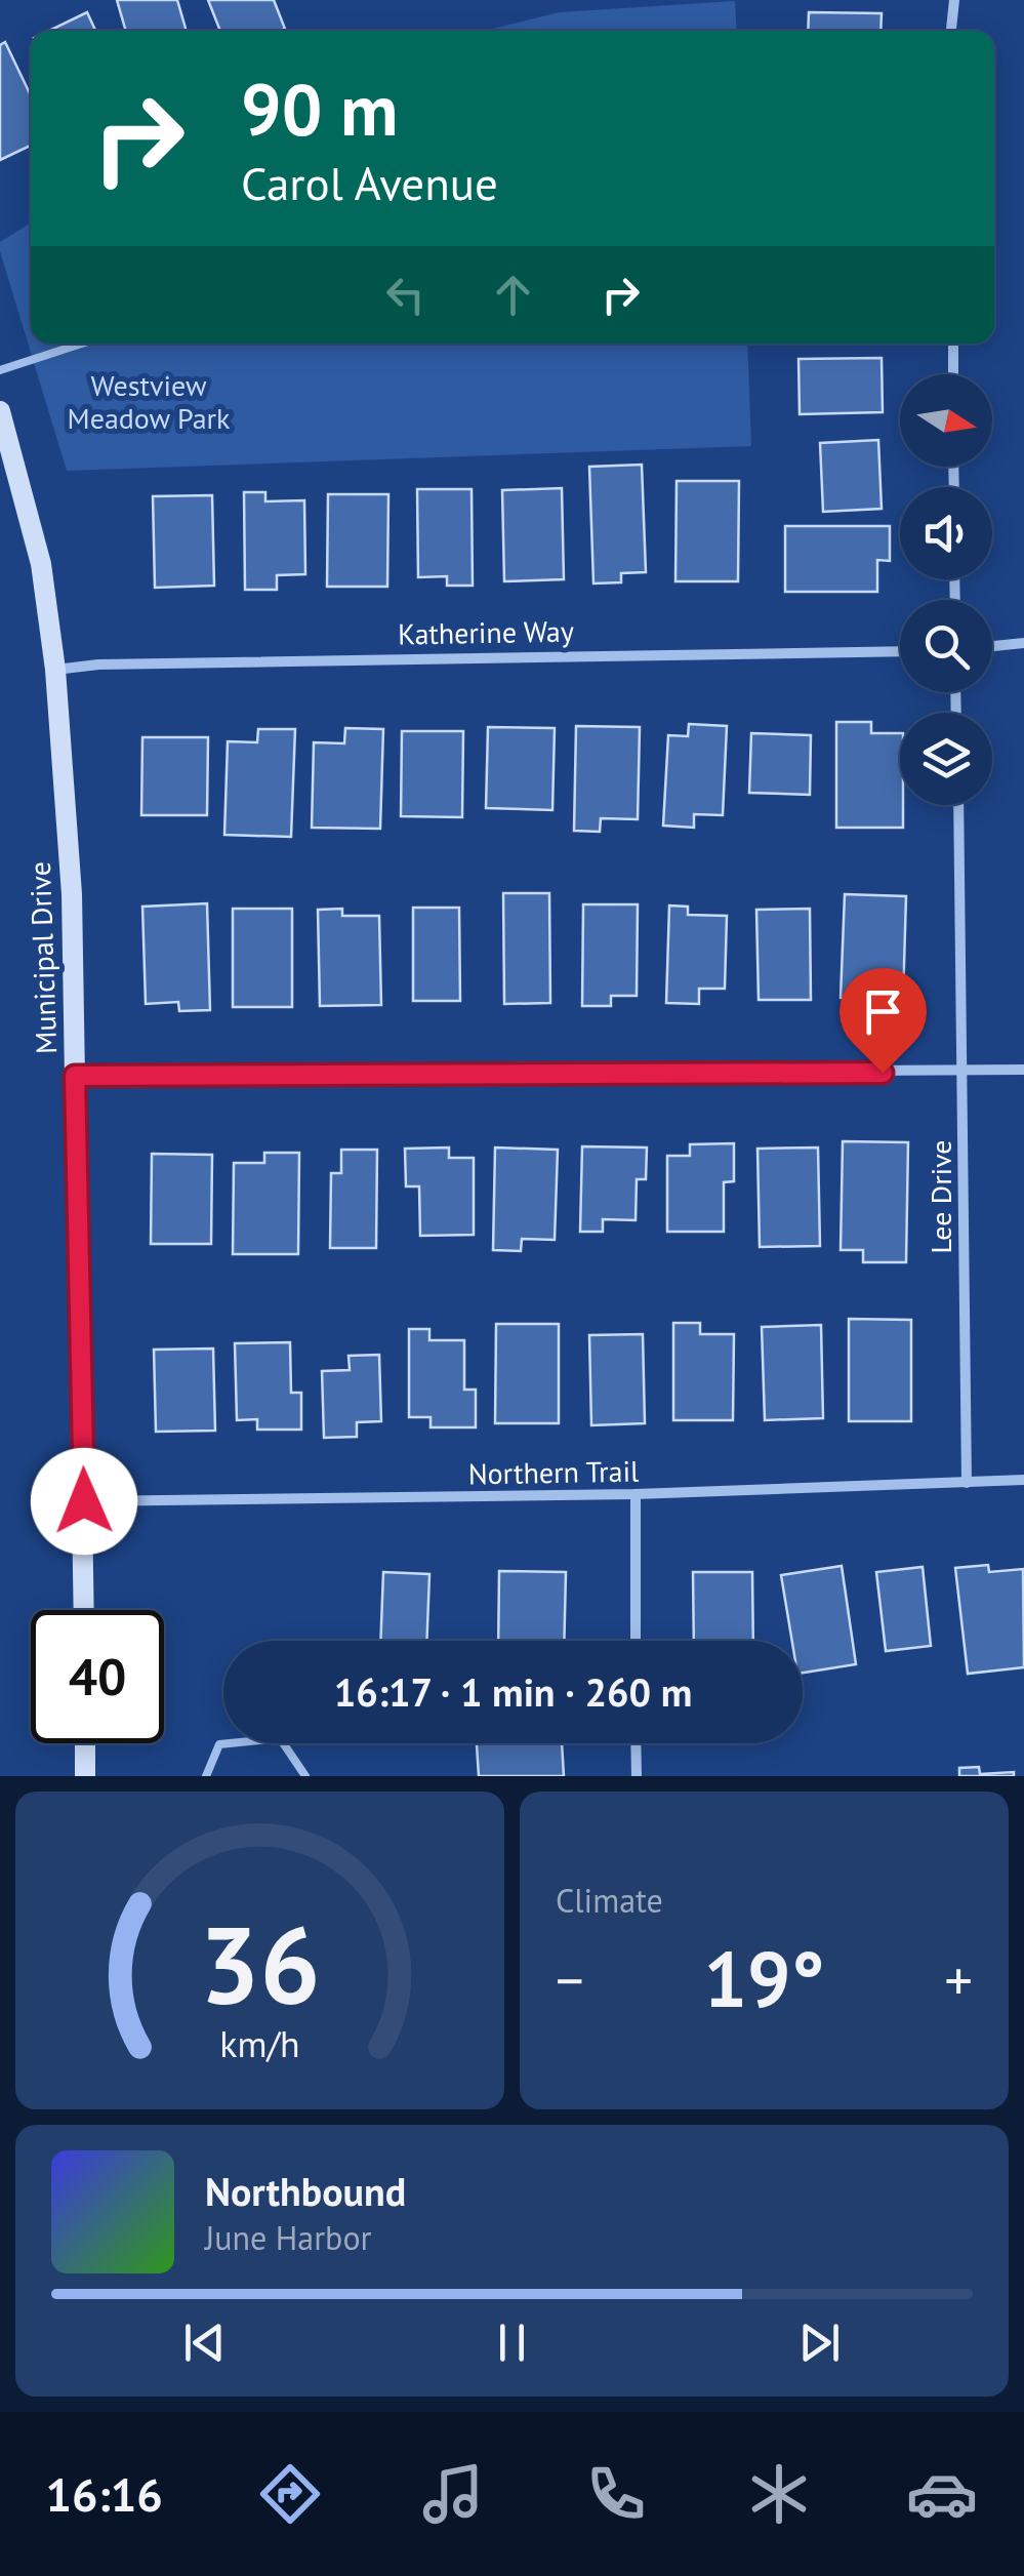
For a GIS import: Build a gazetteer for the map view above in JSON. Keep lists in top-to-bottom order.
{
  "streets": {
    "street": [
      "Katherine Way",
      "Municipal Drive",
      "Lee Drive",
      "Northern Trail"
    ]
  },
  "crossings": [
    ["Katherine Way", "Municipal Drive"],
    ["Municipal Drive", "Northern Trail"],
    ["Lee Drive", "Northern Trail"]
  ],
  "parks": ["Westview Meadow Park"],
  "north": "right",
  "page": {
    "turn": ["90 m", "Carol Avenue"],
    "limit": "40",
    "trip": "16:17 · 1 min · 260 m",
    "tile": "Climate",
    "heat": ["−", "19°", "+"],
    "song": ["Northbound", "June Harbor"],
    "tabs": "16:16",
    "gauge": ["36", "km/h"]
  }
}
